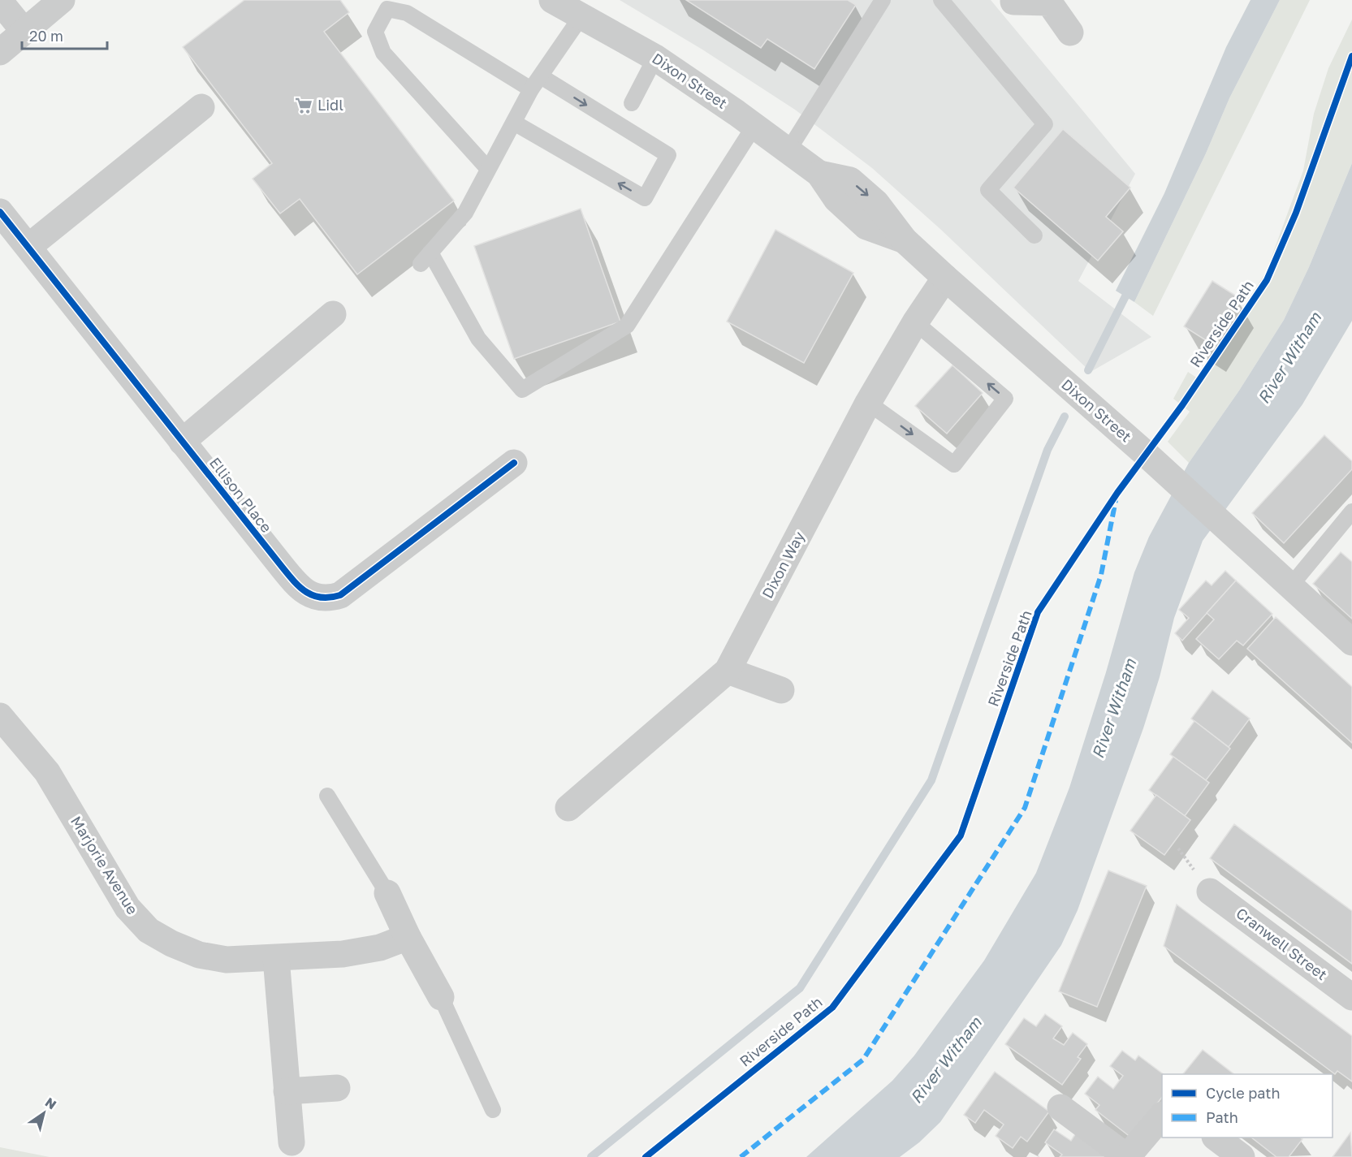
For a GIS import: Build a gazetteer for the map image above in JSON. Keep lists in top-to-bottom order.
{
  "streets": {
    "street": [
      "Dixon Street",
      "Ellison Place",
      "Dixon Way",
      "Marjorie Avenue",
      "Cranwell Street"
    ],
    "cycle path": ["Riverside Path"]
  },
  "crossings": [
    ["Dixon Street", "Dixon Way"]
  ],
  "water": ["River Witham"],
  "places": {
    "supermarket": ["Lidl"]
  },
  "legend": ["Cycle path", "Path"],
  "scale_bar": "20 m",
  "north": "top right"
}
